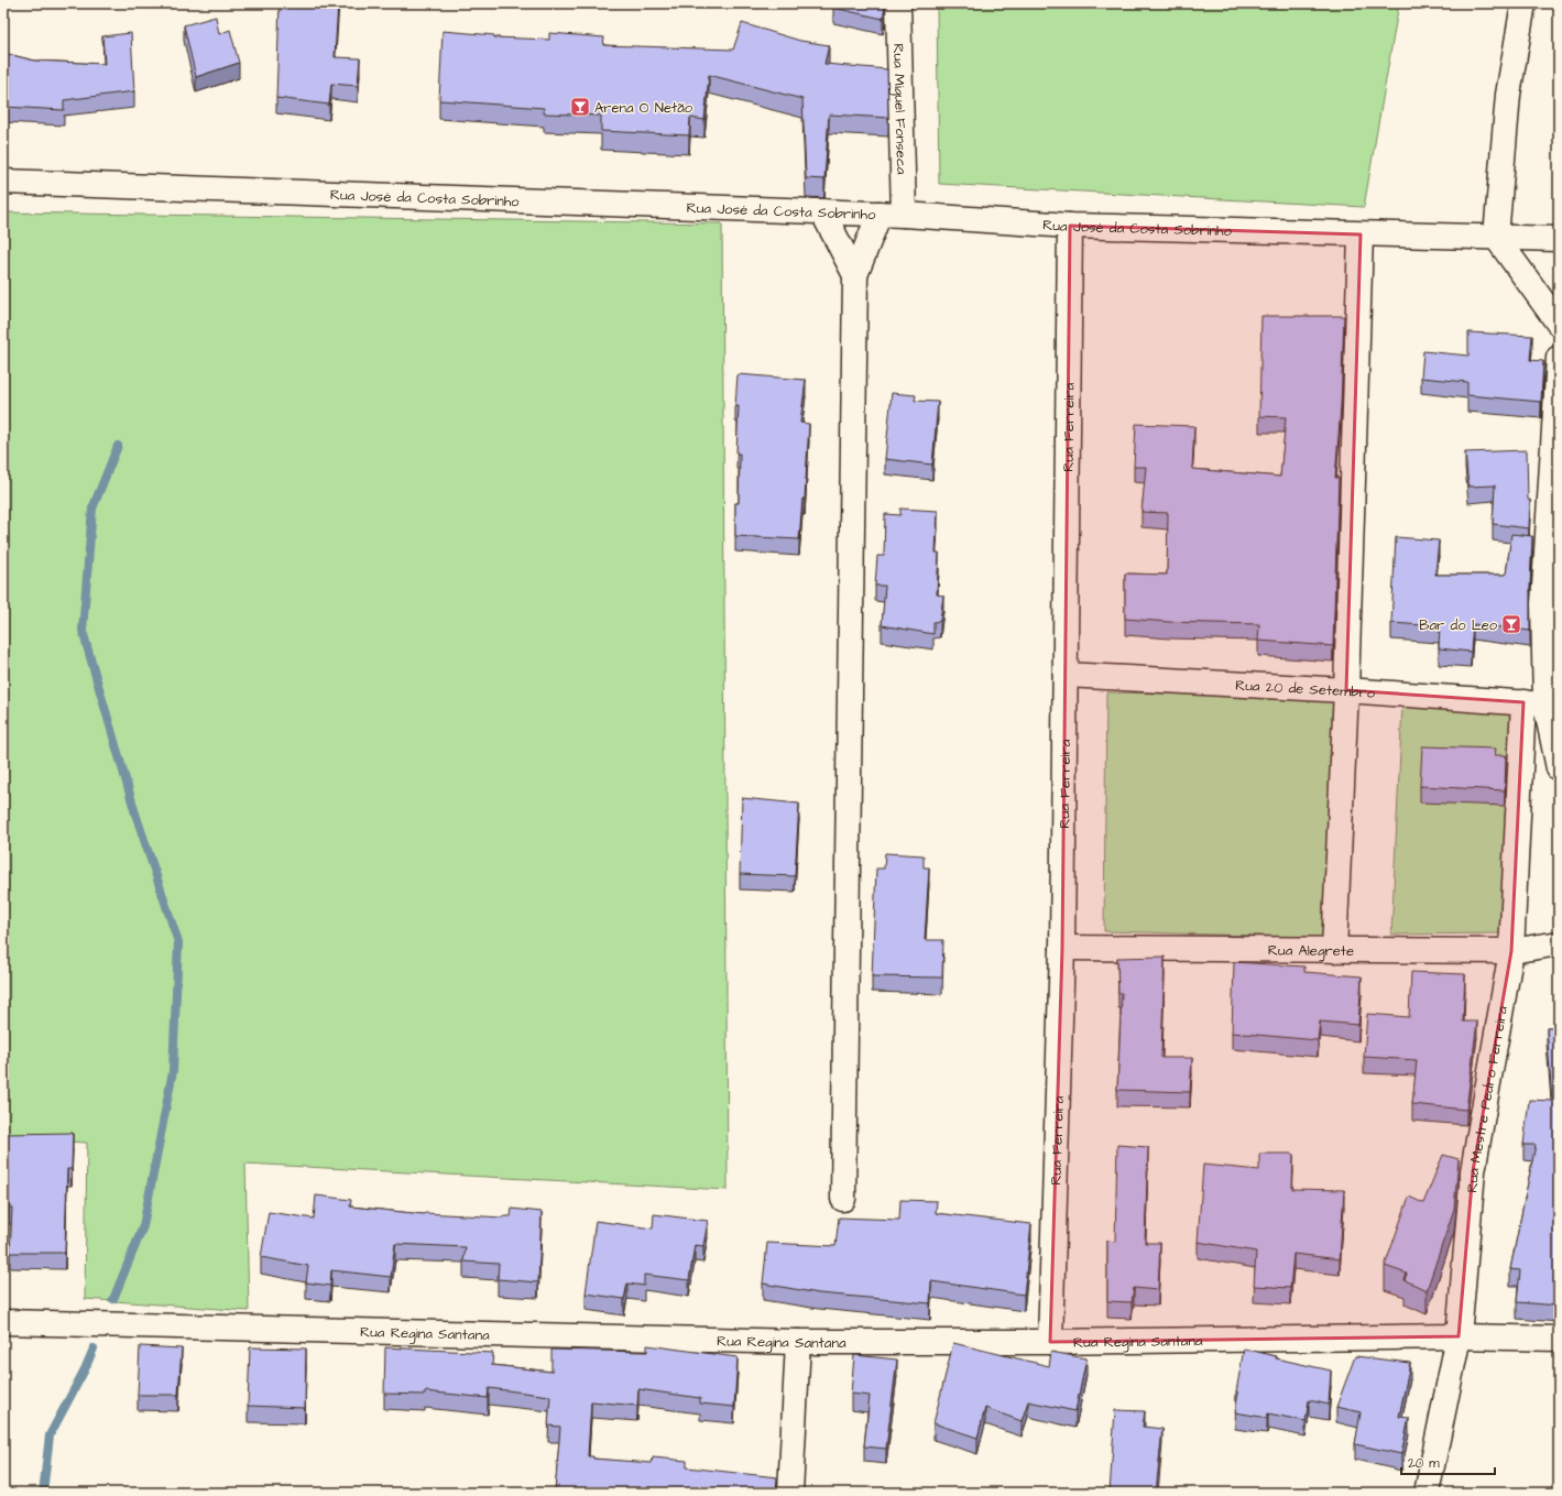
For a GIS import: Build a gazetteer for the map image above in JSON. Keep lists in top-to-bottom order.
{
  "streets": {
    "street": [
      "Rua Miguel Fonseca",
      "Rua José da Costa Sobrinho",
      "Rua Ferreira",
      "Rua 20 de Setembro",
      "Rua Alegrete",
      "Rua Mestre Pedro Ferreira",
      "Rua Regina Santana"
    ]
  },
  "crossings": [
    ["Rua Miguel Fonseca", "Rua José da Costa Sobrinho"],
    ["Rua José da Costa Sobrinho", "Rua Ferreira"],
    ["Rua Ferreira", "Rua 20 de Setembro"],
    ["Rua Ferreira", "Rua Alegrete"],
    ["Rua Ferreira", "Rua Regina Santana"],
    ["Rua 20 de Setembro", "Rua Mestre Pedro Ferreira"],
    ["Rua Alegrete", "Rua Mestre Pedro Ferreira"],
    ["Rua Mestre Pedro Ferreira", "Rua Regina Santana"]
  ],
  "places": {
    "bar": ["Arena O Netão", "Bar do Leo"]
  },
  "scale_bar": "20 m"
}
